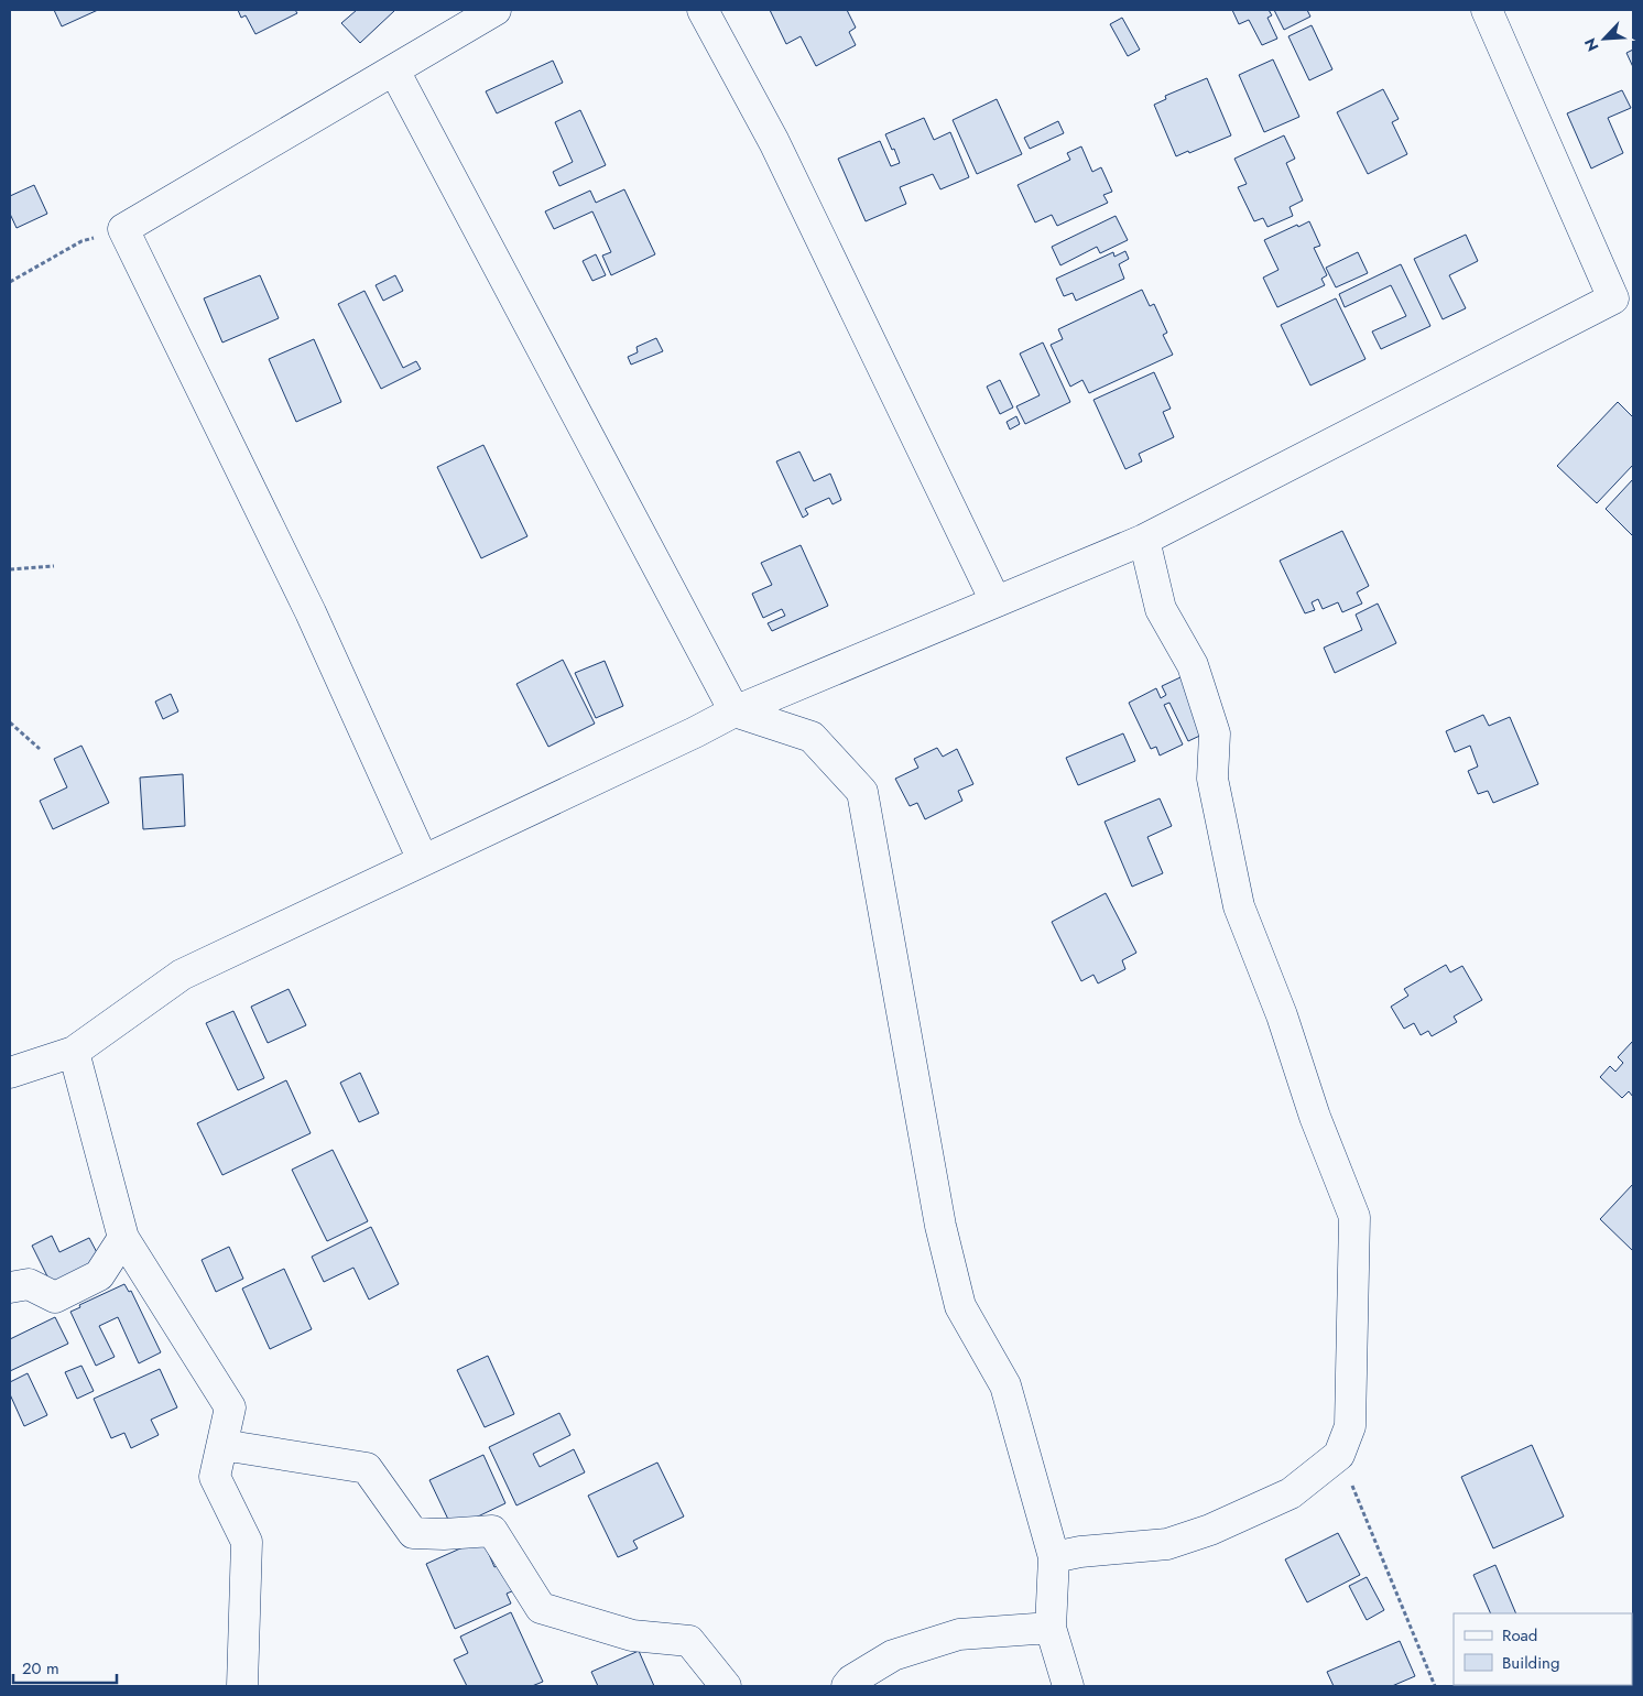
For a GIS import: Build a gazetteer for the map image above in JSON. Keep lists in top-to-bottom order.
{
  "legend": ["Road", "Building"],
  "scale_bar": "20 m",
  "north": "bottom left"
}
